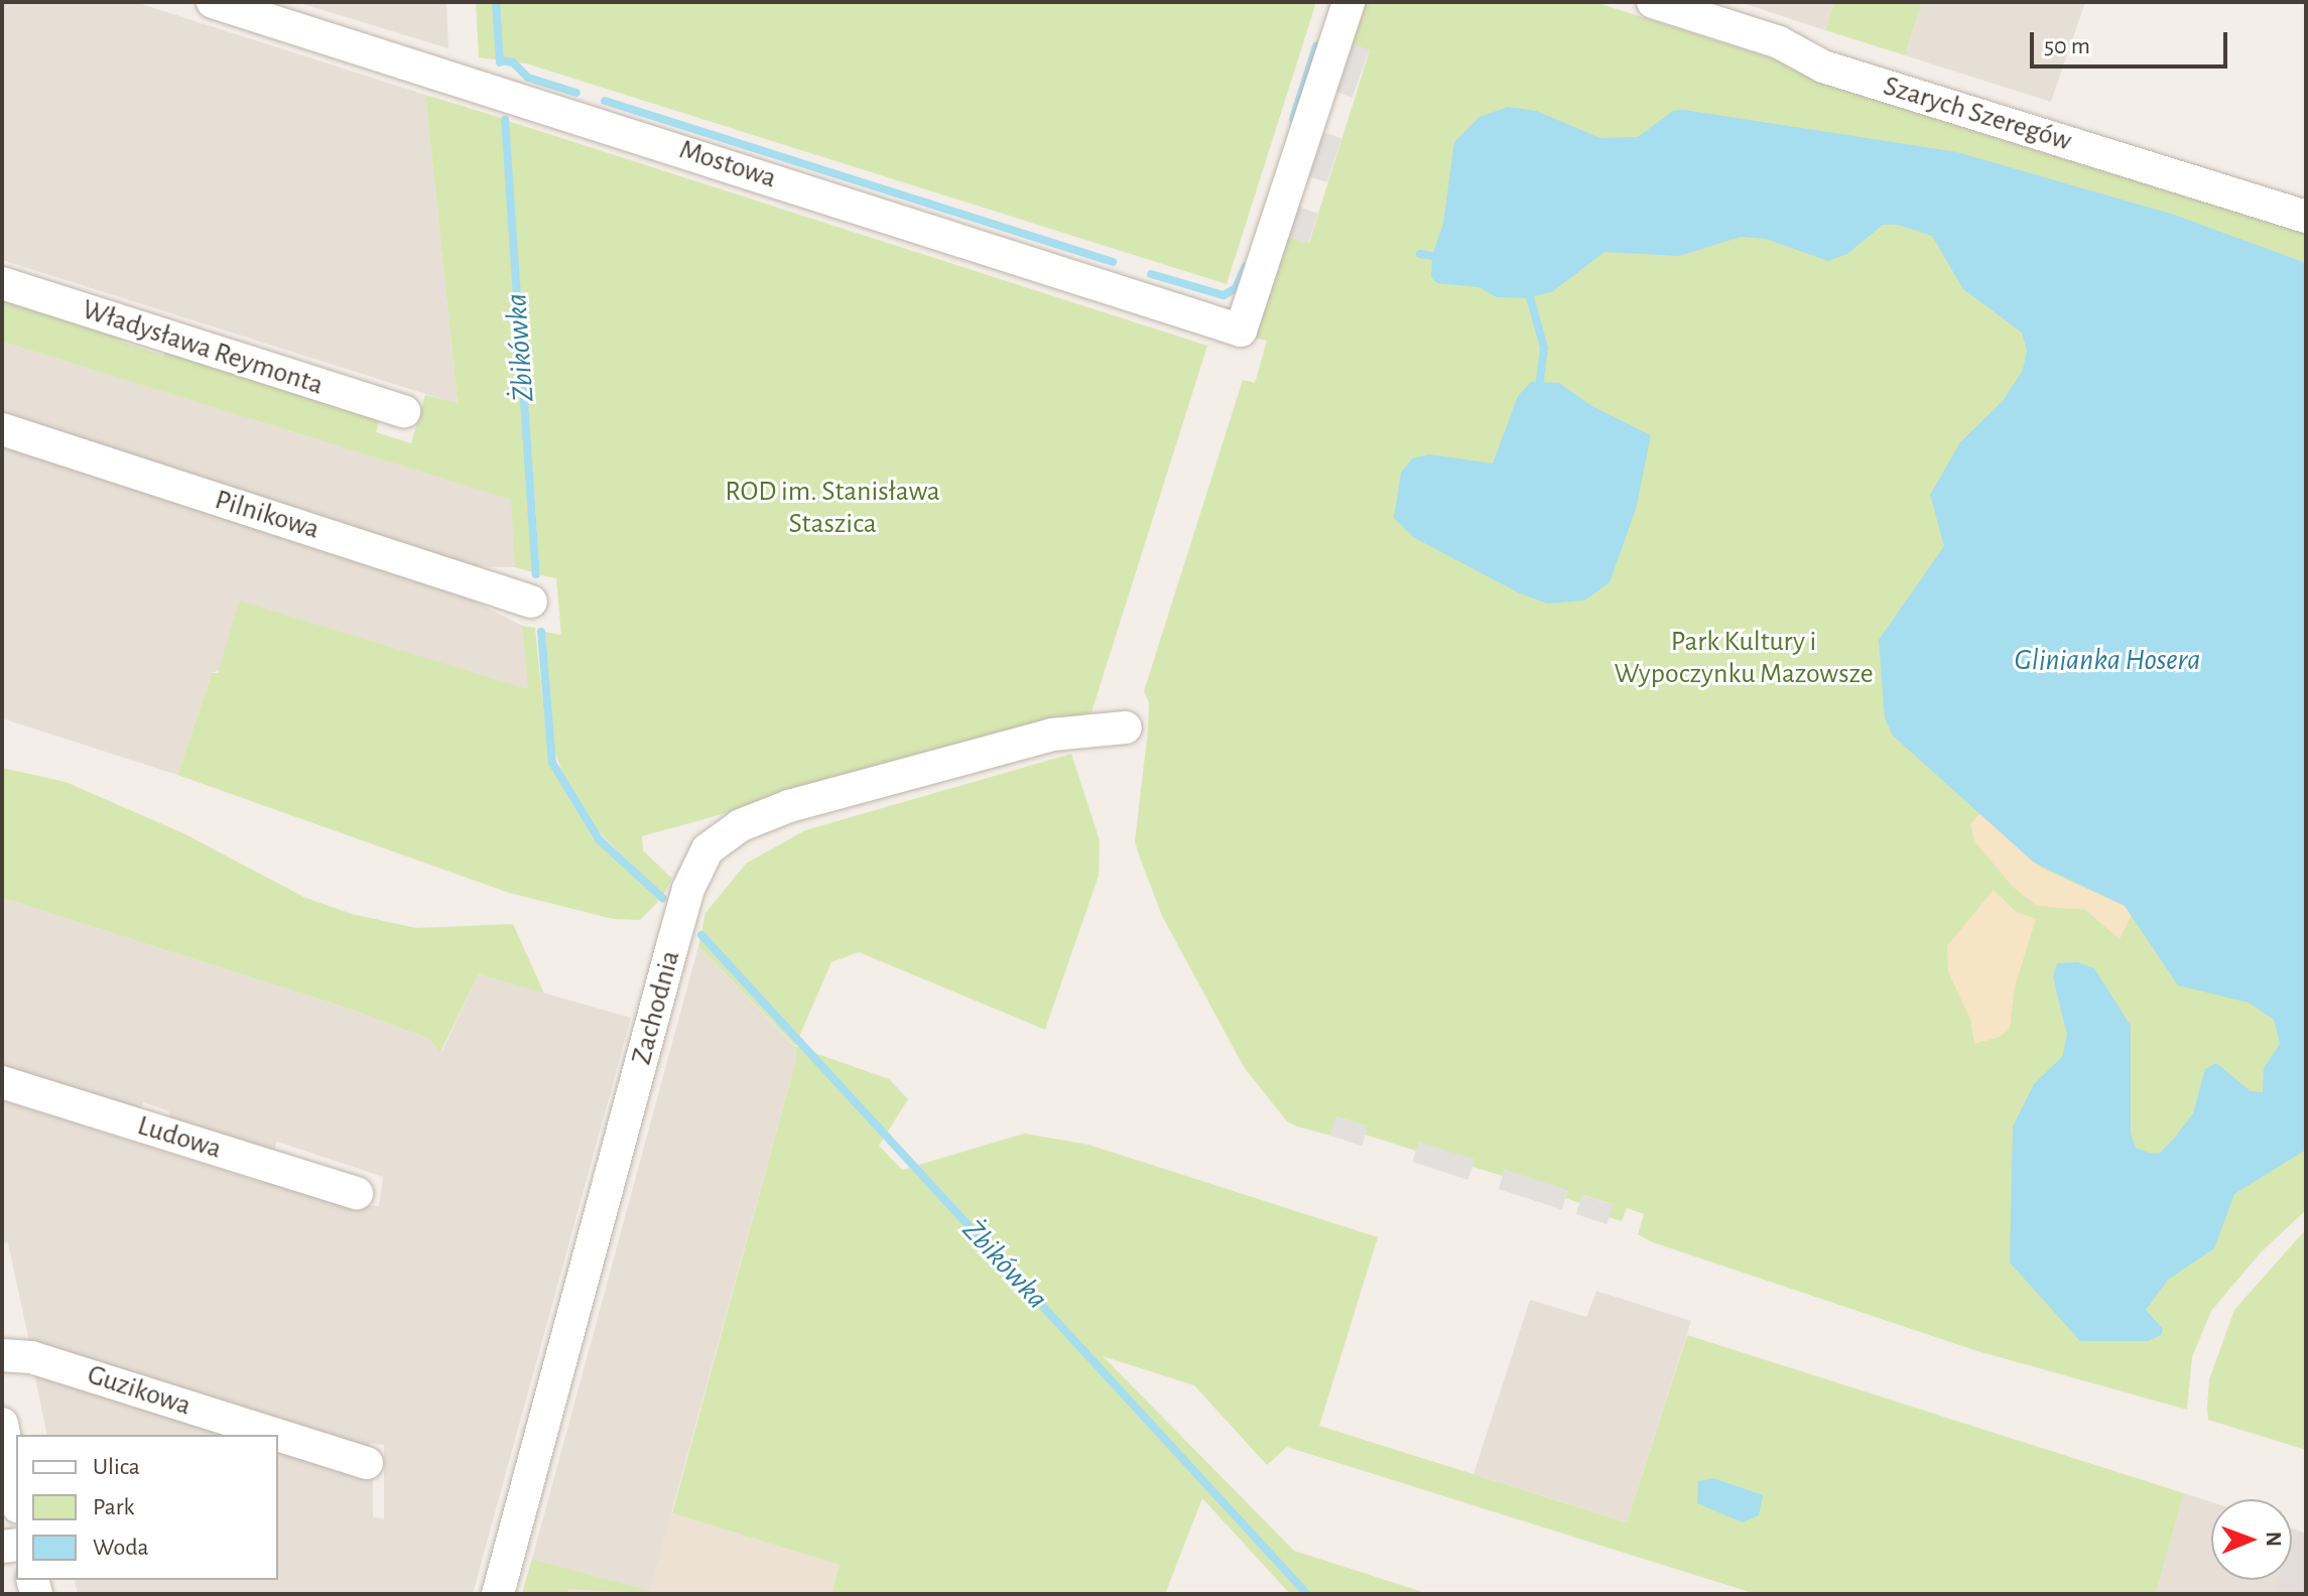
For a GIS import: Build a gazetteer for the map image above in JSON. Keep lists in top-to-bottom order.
{
  "streets": {
    "street": [
      "Szarych Szeregów",
      "Mostowa",
      "Władysława Reymonta",
      "Pilnikowa",
      "Zachodnia",
      "Ludowa",
      "Guzikowa"
    ]
  },
  "water": ["Żbikówka", "Glinianka Hosera"],
  "parks": ["ROD im. Stanisława Staszica", "Park Kultury i Wypoczynku Mazowsze"],
  "legend": ["Ulica", "Park", "Woda"],
  "scale_bar": "50 m",
  "north": "right"
}
